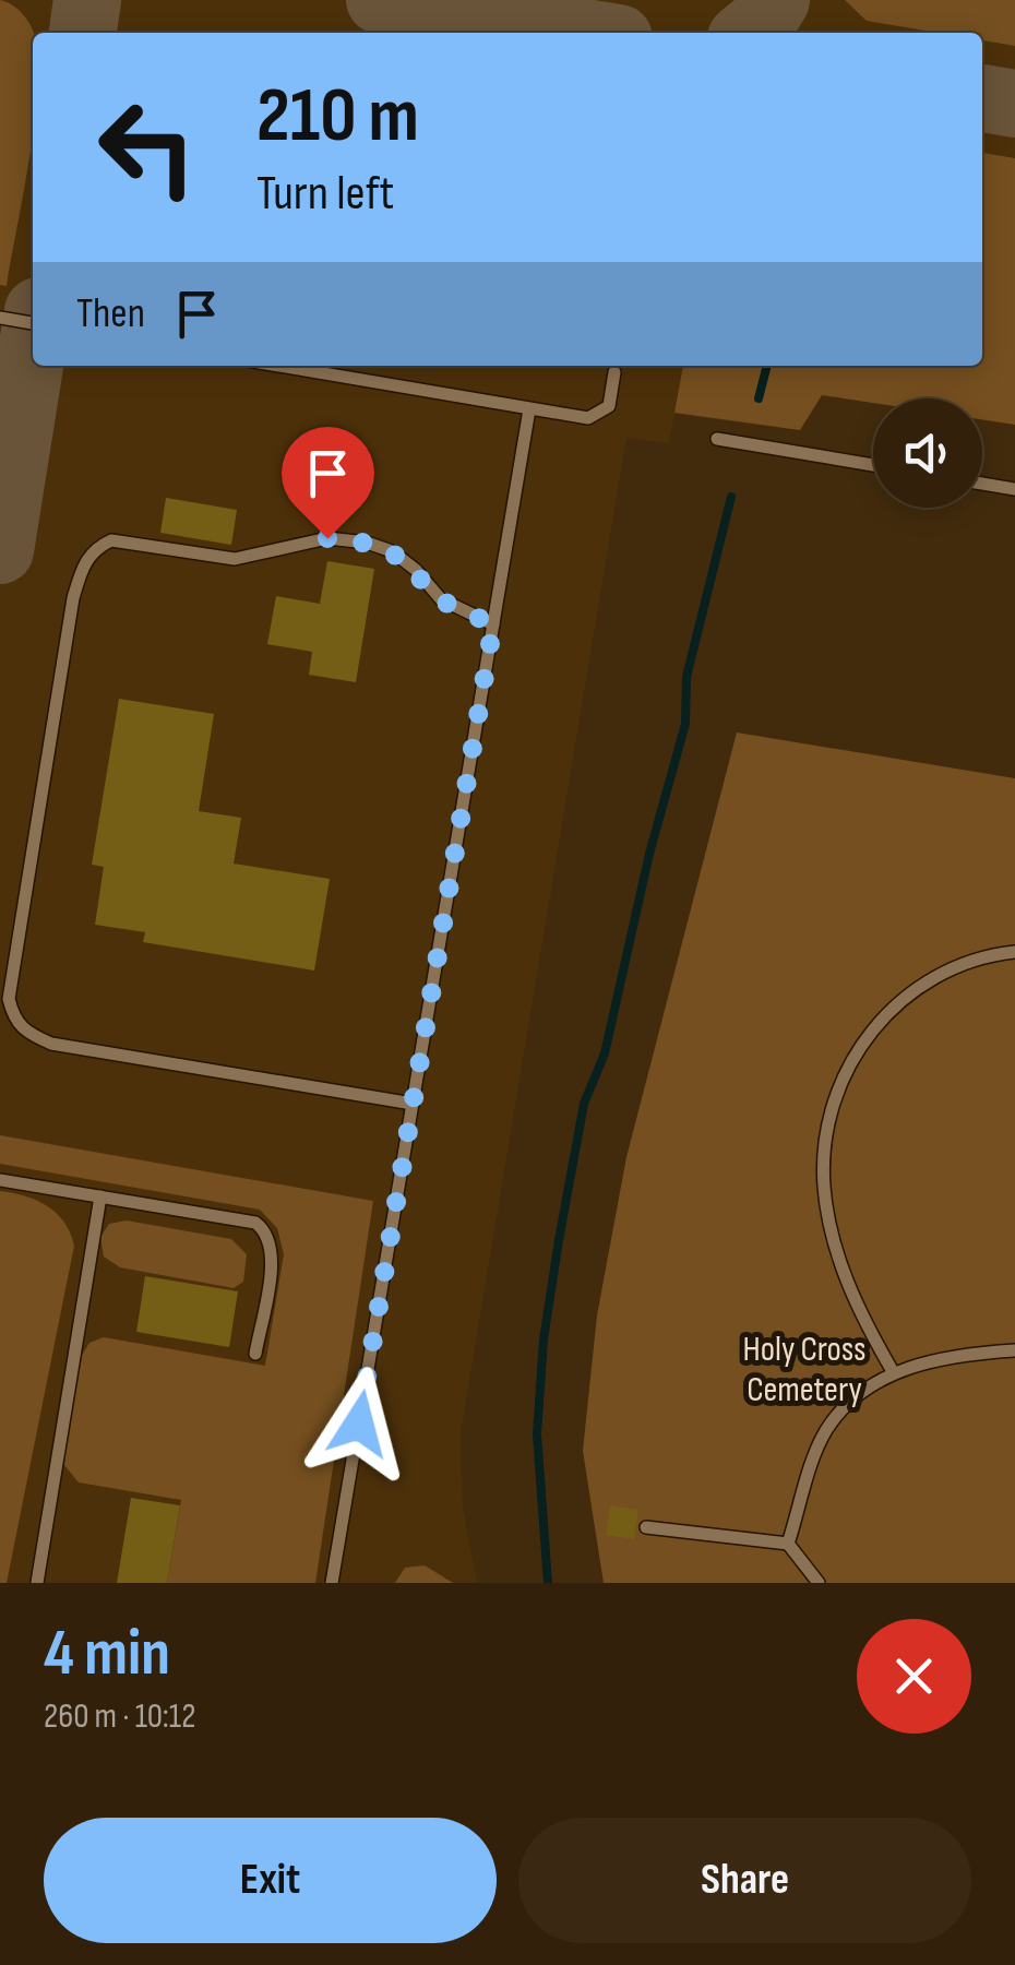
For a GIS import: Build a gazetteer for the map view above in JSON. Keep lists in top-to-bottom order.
{
  "parks": ["Holy Cross Cemetery"],
  "page": {
    "turn": ["210 m", "Turn left"],
    "then": "Then",
    "heading": ["4 min", "260 m · 10:12"],
    "buttons": ["Exit", "Share"]
  }
}
